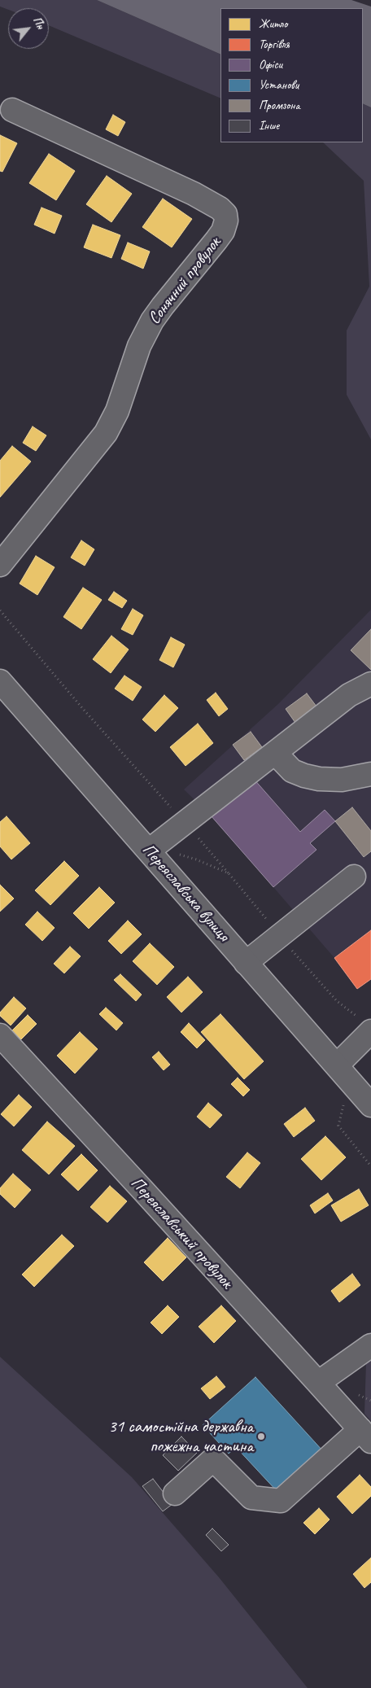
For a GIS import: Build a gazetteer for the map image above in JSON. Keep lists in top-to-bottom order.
{
  "streets": {
    "street": ["Сонячний провулок", "Переяславська вулиця", "Переяславський провулок"]
  },
  "places": ["31 самостійна державна пожежна частина"],
  "legend": [
    "Житло",
    "Торгівля",
    "Офіси",
    "Установи",
    "Промзона",
    "Інше"
  ],
  "north": "top right"
}
